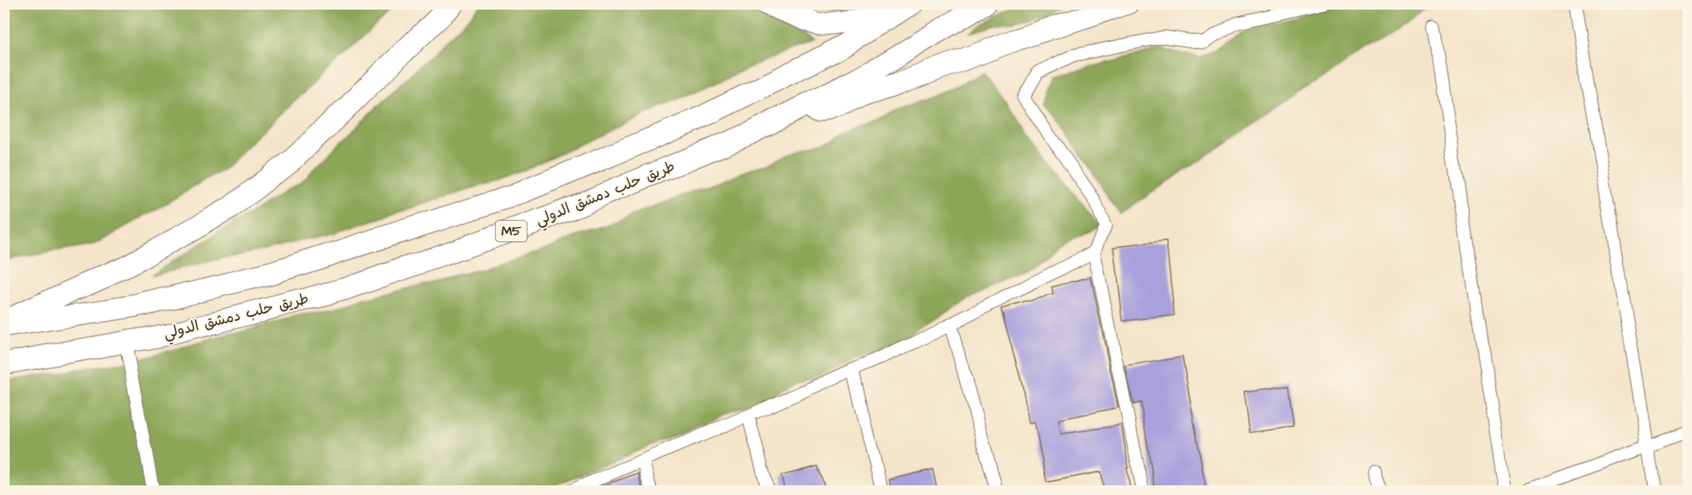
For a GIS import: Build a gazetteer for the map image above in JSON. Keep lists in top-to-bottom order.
{
  "streets": {
    "highway": ["طريق حلب دمشق الدولي", "M5"]
  }
}
